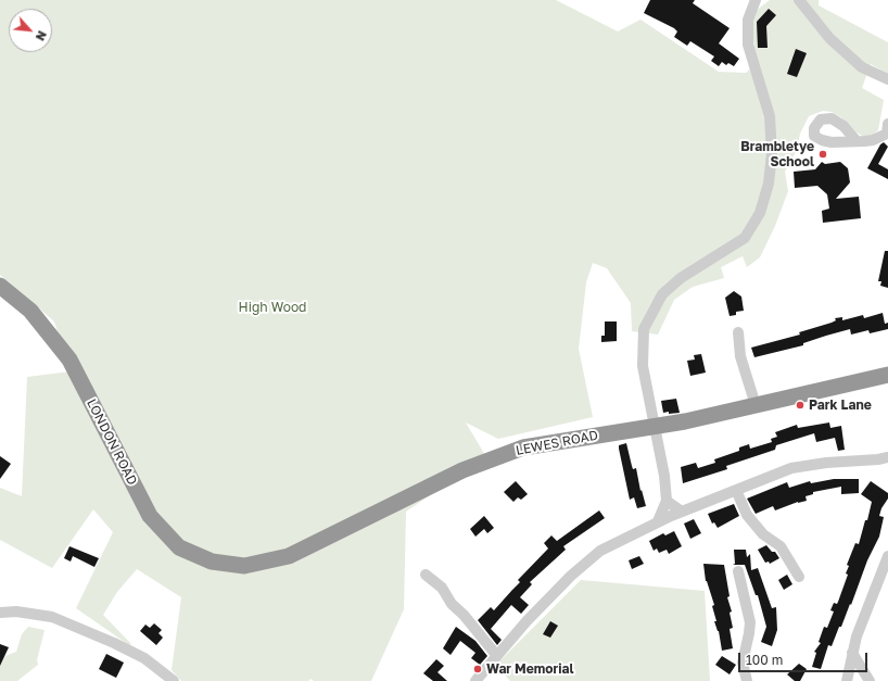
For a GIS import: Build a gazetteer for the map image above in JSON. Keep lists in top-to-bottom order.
{
  "streets": {
    "highway": ["LONDON ROAD", "LEWES ROAD"]
  },
  "crossings": [
    ["LONDON ROAD", "LEWES ROAD"]
  ],
  "parks": ["High Wood"],
  "places": ["Brambletye School", "Park Lane", "War Memorial"],
  "scale_bar": "100 m",
  "north": "bottom right"
}
